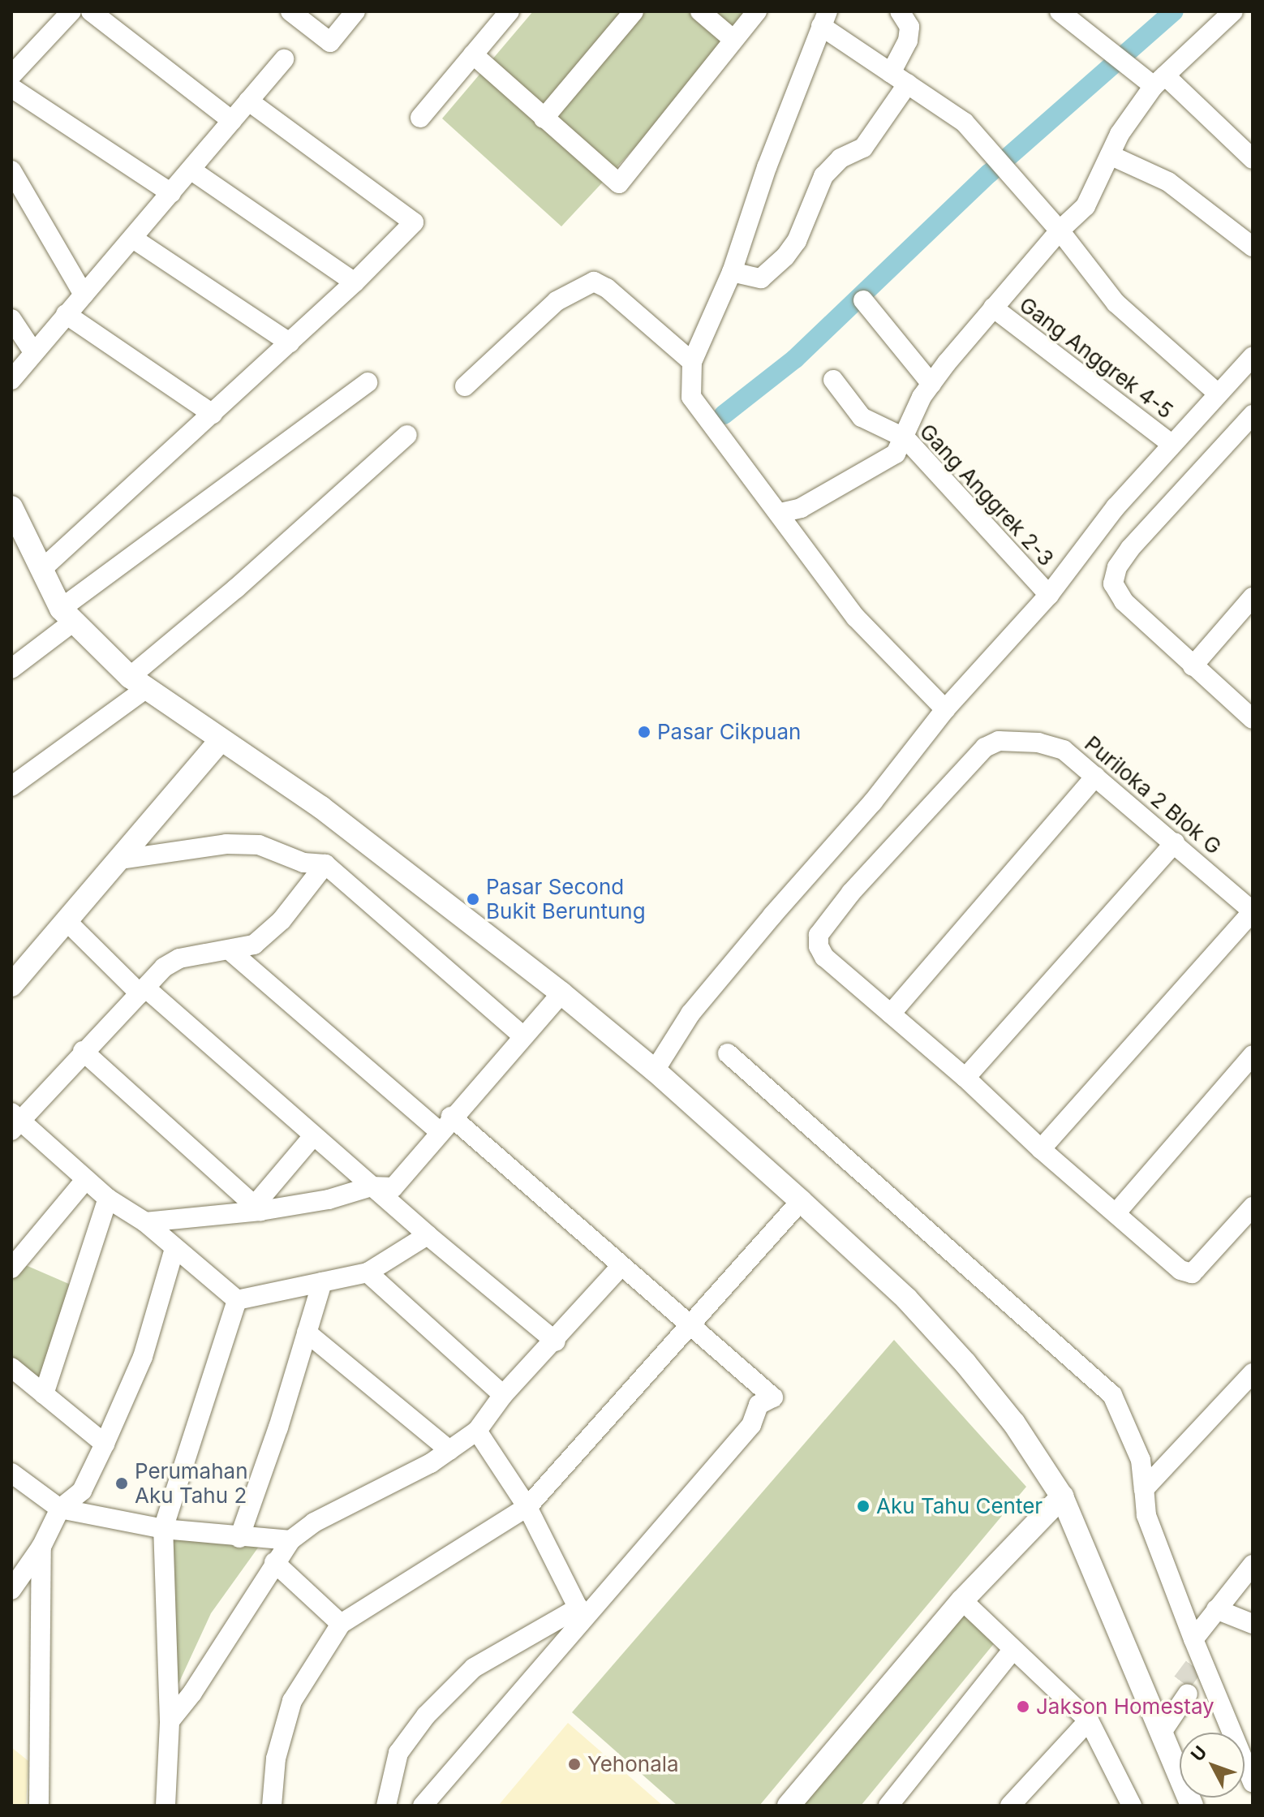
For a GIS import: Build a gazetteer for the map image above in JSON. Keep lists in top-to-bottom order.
{
  "streets": {
    "street": ["Gang Anggrek 4-5", "Gang Anggrek 2-3", "Puriloka 2 Blok G"]
  },
  "places": [
    "Pasar Cikpuan",
    "Pasar Second Bukit Beruntung",
    "Perumahan Aku Tahu 2",
    "Aku Tahu Center",
    "Jakson Homestay",
    "Yehonala"
  ],
  "north": "top left"
}
